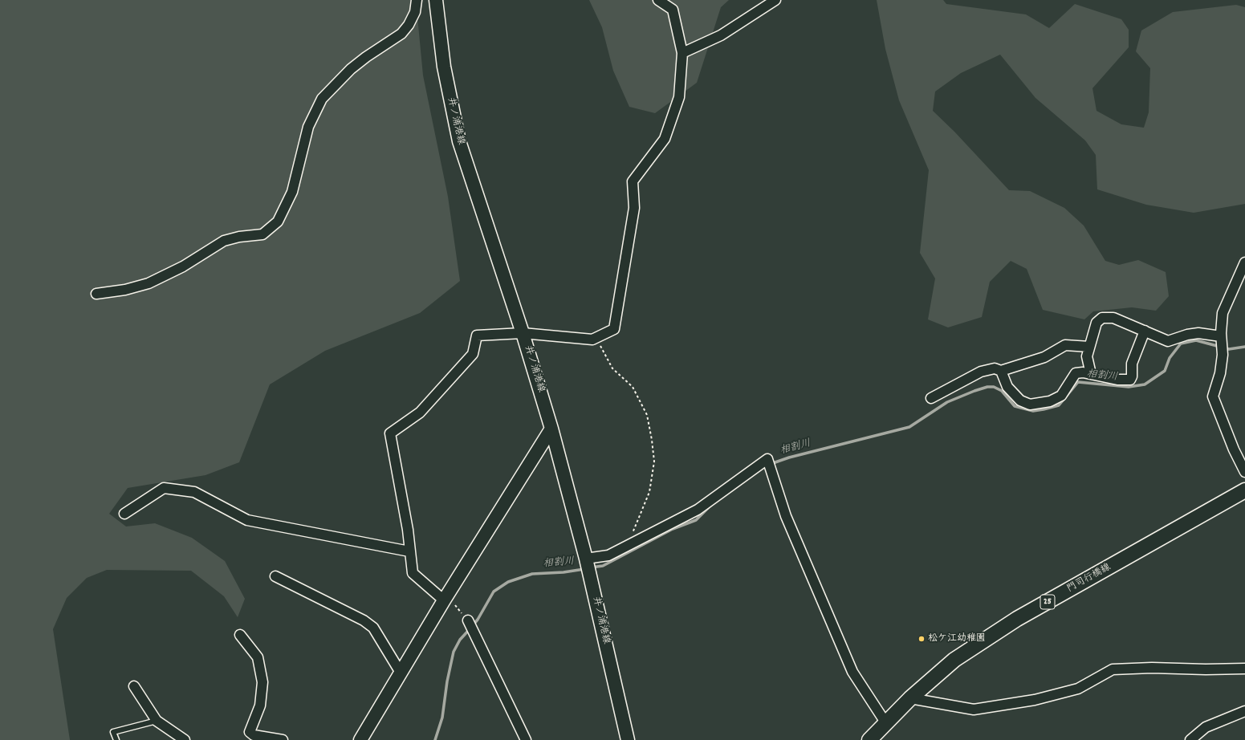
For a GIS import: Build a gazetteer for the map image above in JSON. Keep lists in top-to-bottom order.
{
  "streets": {
    "main road": ["井ノ浦港線", "門司行橋線", "25"]
  },
  "water": ["相割川"],
  "places": ["松ケ江幼稚園"]
}
